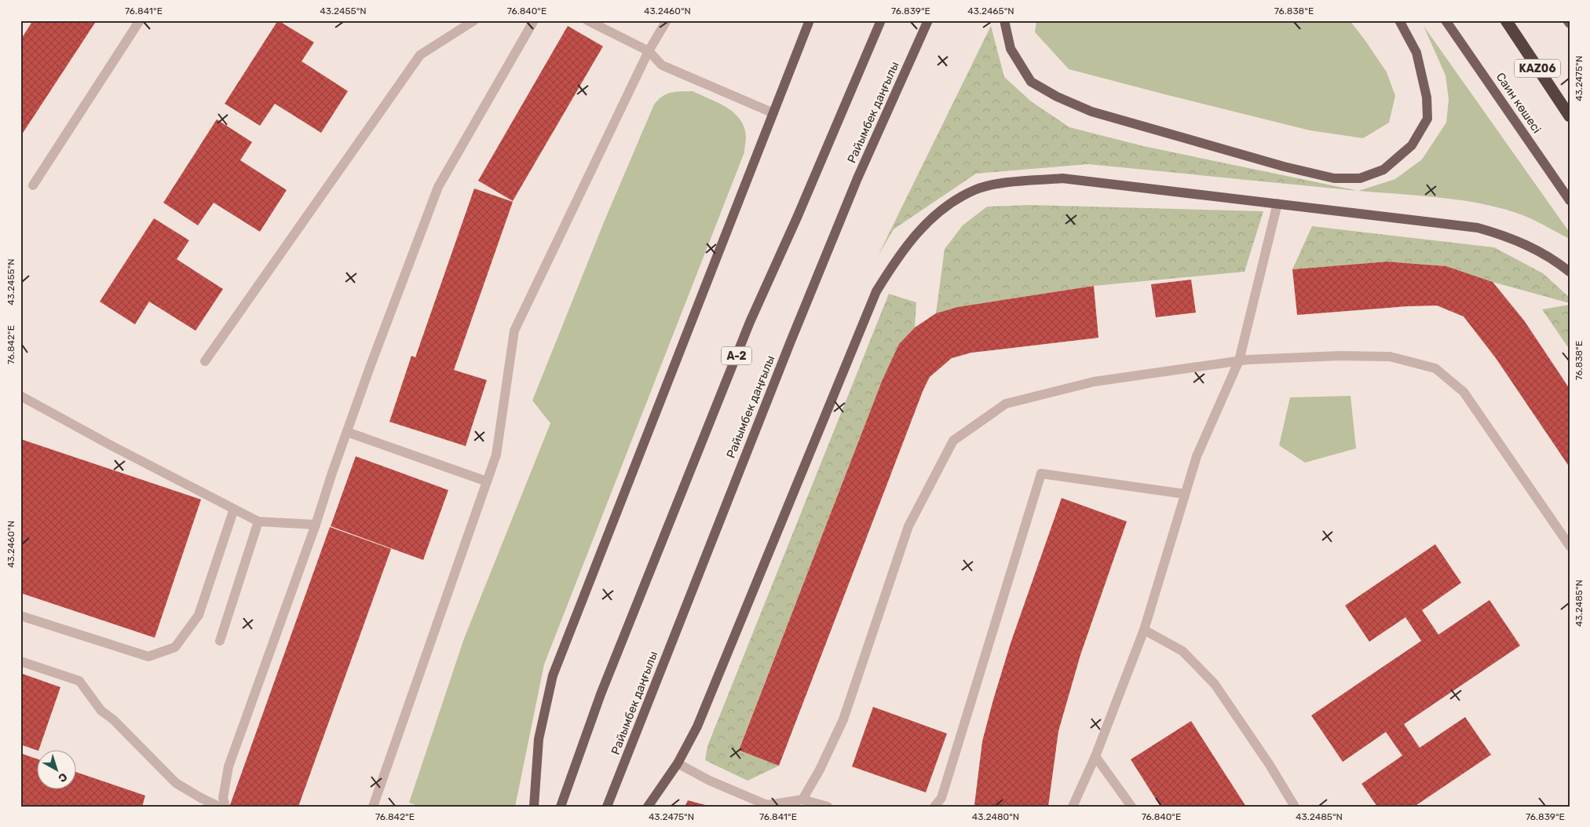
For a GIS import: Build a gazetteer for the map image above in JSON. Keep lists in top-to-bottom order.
{
  "streets": {
    "highway": ["KАZ06"],
    "main road": ["Саин көшесі", "Райымбек даңғылы", "A-2"]
  },
  "north": "bottom right",
  "coordinates": [
    "76.841°E",
    "43.2455°N",
    "76.840°E",
    "43.2460°N",
    "76.839°E",
    "43.2465°N",
    "76.838°E",
    "43.2475°N",
    "76.842°E",
    "43.2485°N",
    "43.2480°N"
  ]
}
